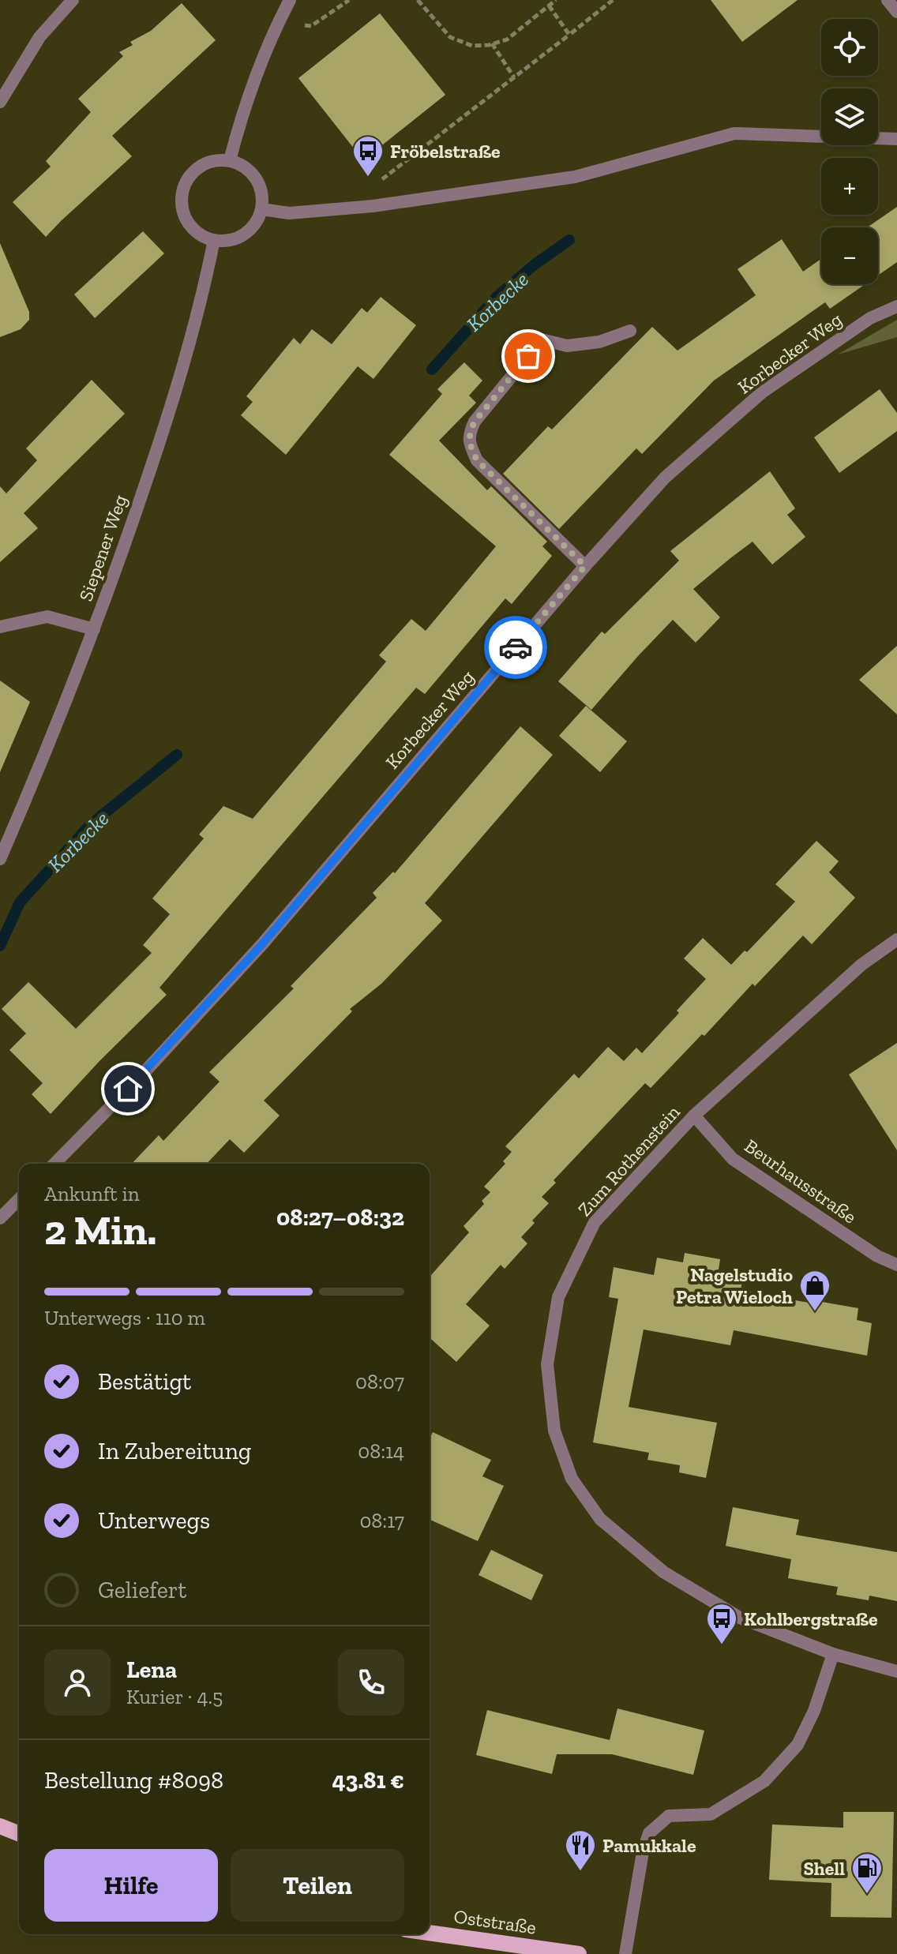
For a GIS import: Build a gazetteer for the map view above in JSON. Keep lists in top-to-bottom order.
{
  "streets": {
    "main road": ["Oststraße"],
    "street": [
      "Korbecker Weg",
      "Siepener Weg",
      "Zum Rothenstein",
      "Beurhausstraße"
    ]
  },
  "crossings": [
    ["Zum Rothenstein", "Beurhausstraße"]
  ],
  "water": ["Korbecke"],
  "places": {
    "bus stop": ["Fröbelstraße", "Kohlbergstraße"],
    "shop": ["Nagelstudio Petra Wieloch"],
    "restaurant": ["Pamukkale"],
    "fuel station": ["Shell"]
  },
  "page": {
    "map_buttons": ["+", "−"],
    "heading": ["2 Min.", "Ankunft in", "08:27–08:32"],
    "panel": [
      "Lena",
      "Kurier · 4.5",
      "Bestellung #8098",
      "43.81 €"
    ],
    "bar": "Unterwegs · 110 m",
    "list": [
      ["Bestätigt", "08:07"],
      ["In Zubereitung", "08:14"],
      ["Unterwegs", "08:17"],
      "Geliefert"
    ],
    "buttons": ["Hilfe", "Teilen"]
  }
}
